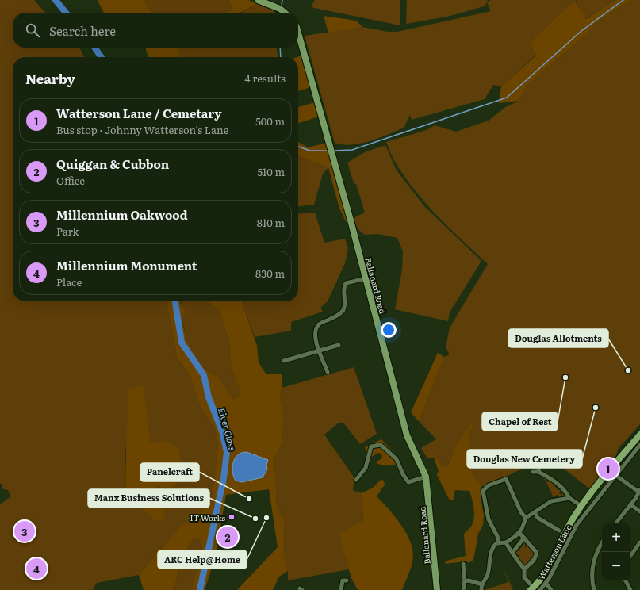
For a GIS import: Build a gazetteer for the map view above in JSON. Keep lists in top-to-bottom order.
{
  "streets": {
    "main road": ["Ballanard Road"],
    "street": ["Watterson Lane"]
  },
  "water": ["River Glass"],
  "places": [
    "Douglas Allotments",
    "Chapel of Rest",
    "Douglas New Cemetery",
    "Panelcraft",
    "IT Works",
    "ARC Help@Home",
    "Manx Business Solutions"
  ],
  "page": {
    "search": "Search here",
    "heading": ["Nearby", "4 results"],
    "list": [
      {
        "mark": "1",
        "name": "Watterson Lane / Cemetary",
        "note": "Bus stop · Johnny Watterson's Lane",
        "value": "500 m"
      },
      {
        "mark": "2",
        "name": "Quiggan & Cubbon",
        "note": "Office",
        "value": "510 m"
      },
      {
        "mark": "3",
        "name": "Millennium Oakwood",
        "note": "Park",
        "value": "810 m"
      },
      {
        "mark": "4",
        "name": "Millennium Monument",
        "note": "Place",
        "value": "830 m"
      }
    ],
    "pins": [
      "1",
      "3",
      "2",
      "4"
    ],
    "map_buttons": ["+", "−"]
  }
}
